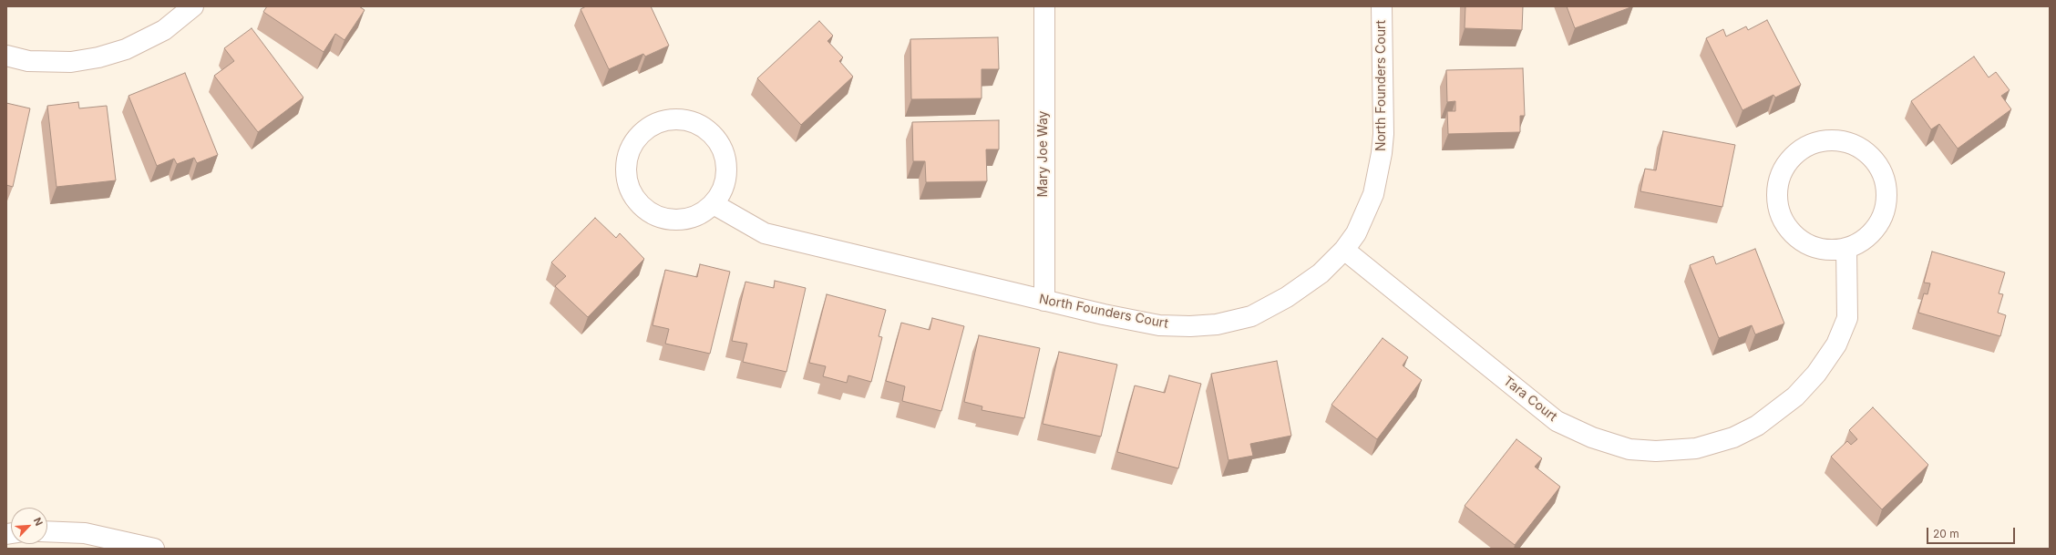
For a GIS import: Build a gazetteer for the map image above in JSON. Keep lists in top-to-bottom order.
{
  "streets": {
    "street": ["North Founders Court", "Mary Joe Way", "Tara Court"]
  },
  "crossings": [
    ["North Founders Court", "Mary Joe Way"],
    ["North Founders Court", "Tara Court"]
  ],
  "scale_bar": "20 m",
  "north": "top right"
}
